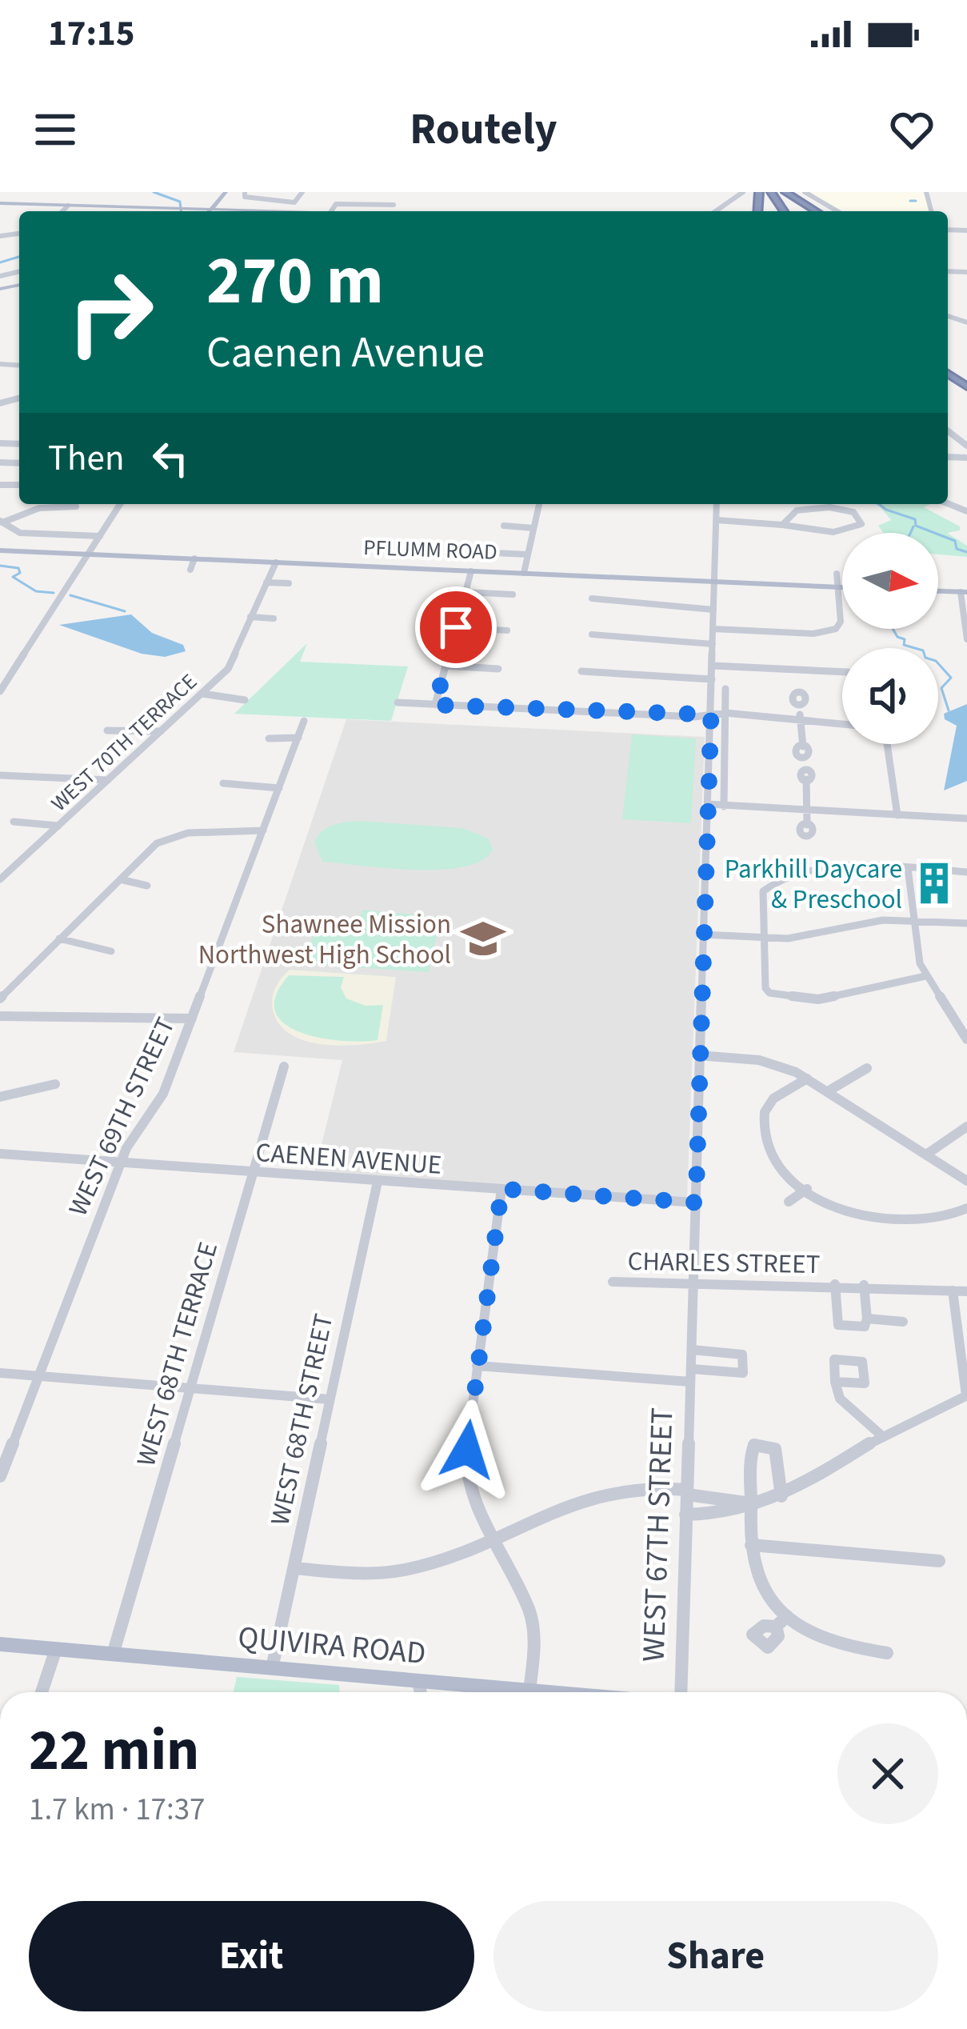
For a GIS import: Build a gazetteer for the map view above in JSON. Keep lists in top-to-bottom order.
{
  "streets": {
    "main road": ["PFLUMM ROAD", "QUIVIRA ROAD"],
    "street": [
      "WEST 70TH TERRACE",
      "WEST 69TH STREET",
      "CAENEN AVENUE",
      "CHARLES STREET",
      "WEST 68TH TERRACE",
      "WEST 68TH STREET",
      "WEST 67TH STREET"
    ]
  },
  "crossings": [
    ["PFLUMM ROAD", "WEST 70TH TERRACE"],
    ["PFLUMM ROAD", "WEST 67TH STREET"],
    ["WEST 69TH STREET", "CAENEN AVENUE"],
    ["CAENEN AVENUE", "WEST 68TH TERRACE"],
    ["CAENEN AVENUE", "WEST 68TH STREET"],
    ["CAENEN AVENUE", "WEST 67TH STREET"],
    ["CHARLES STREET", "WEST 67TH STREET"],
    ["WEST 68TH TERRACE", "QUIVIRA ROAD"],
    ["WEST 68TH STREET", "QUIVIRA ROAD"]
  ],
  "places": {
    "building": ["Parkhill Daycare & Preschool"],
    "school or university": ["Shawnee Mission Northwest High School"]
  },
  "north": "right",
  "page": {
    "status": "17:15",
    "header": "Routely",
    "turn": ["270 m", "Caenen Avenue"],
    "then": "Then",
    "heading": ["22 min", "1.7 km · 17:37"],
    "buttons": ["Exit", "Share"]
  }
}
